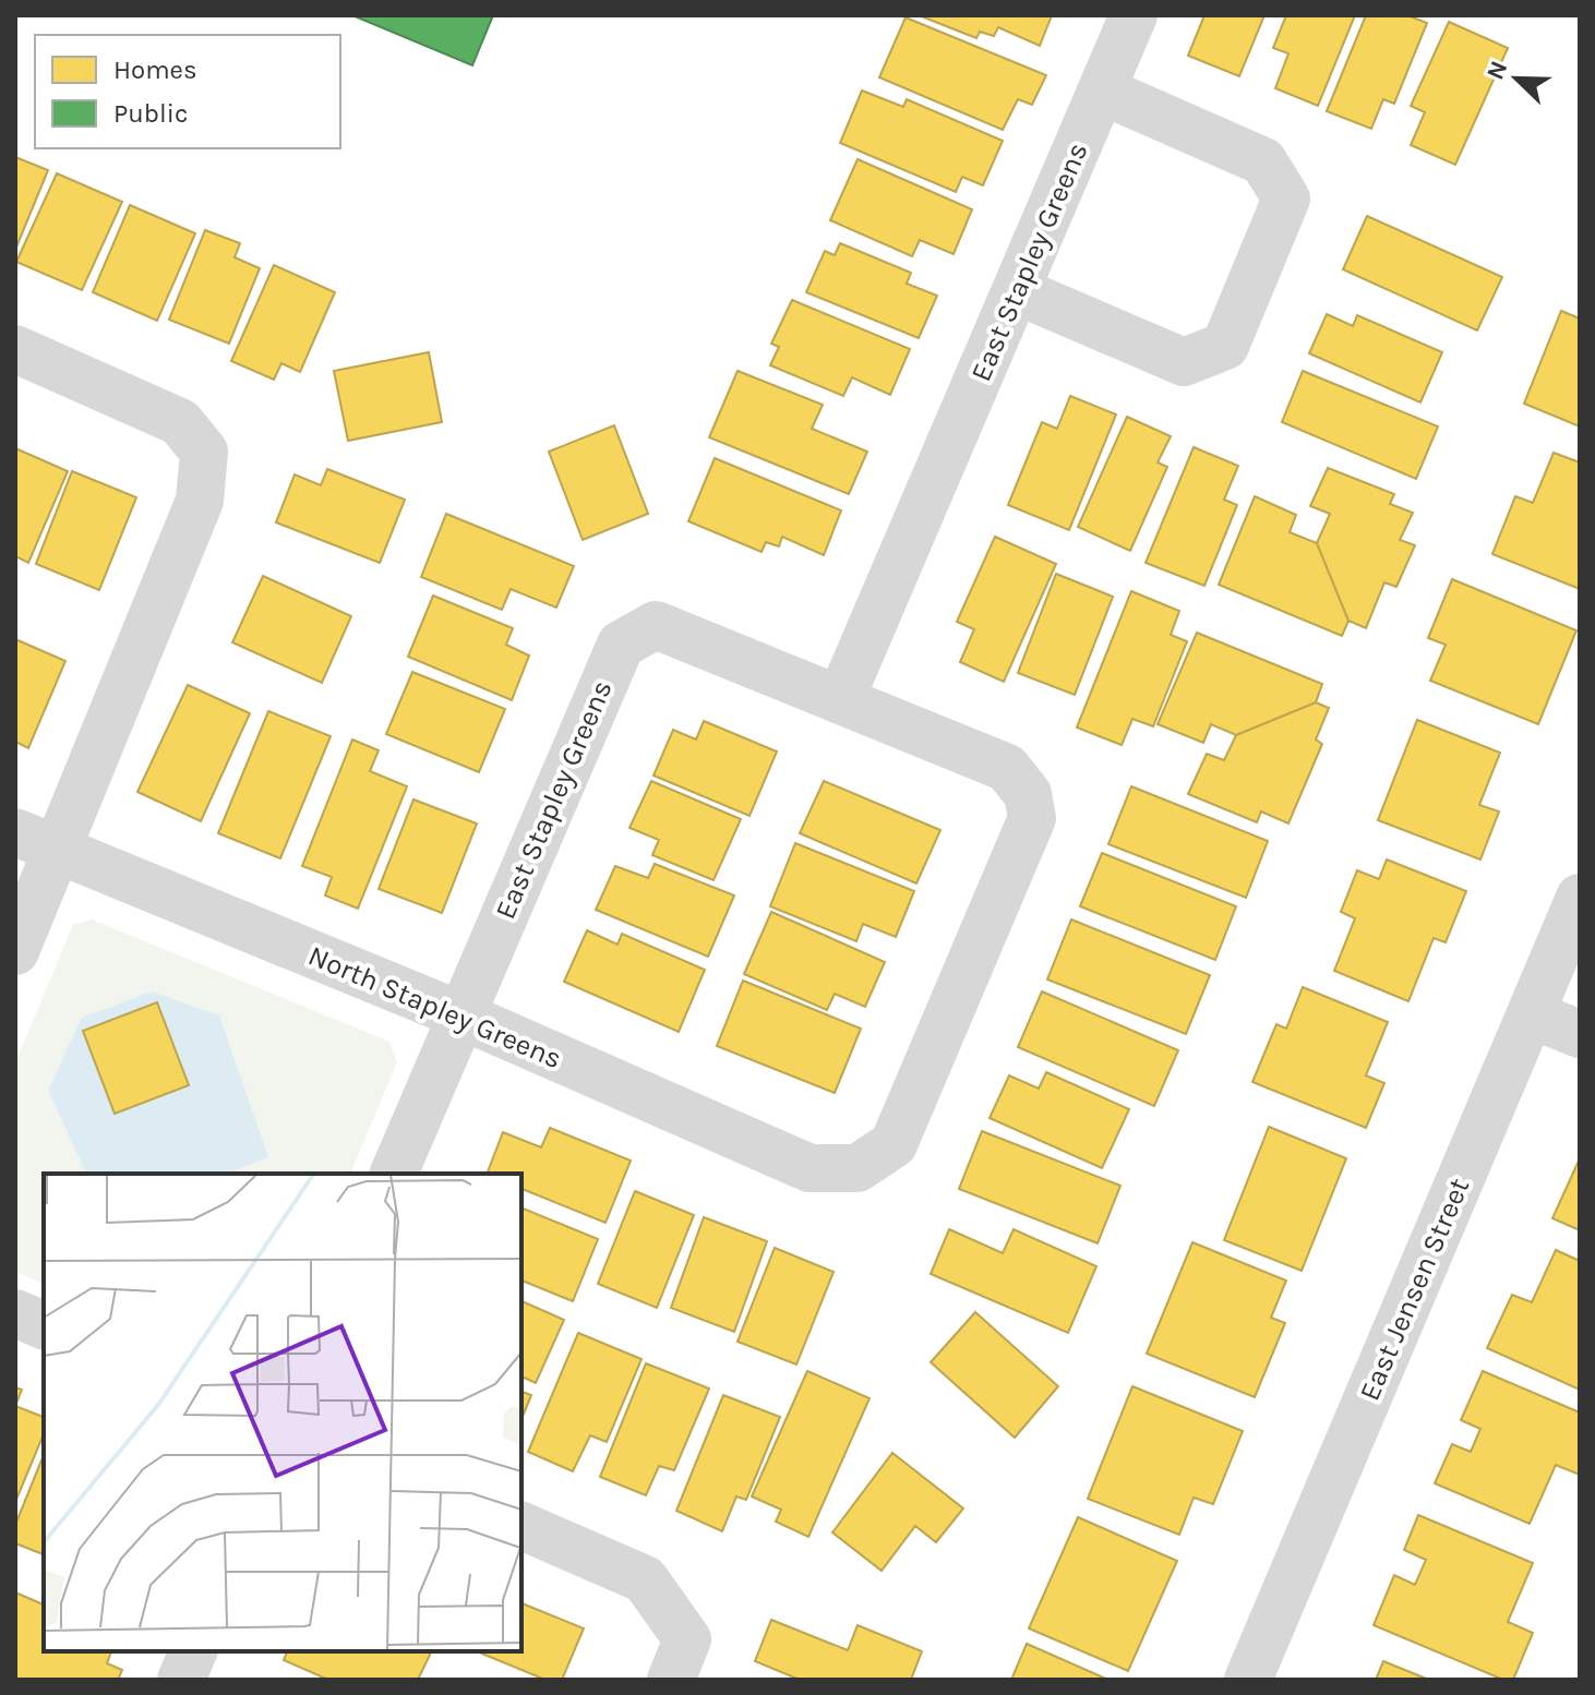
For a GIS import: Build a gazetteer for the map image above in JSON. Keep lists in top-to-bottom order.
{
  "streets": {
    "street": ["East Stapley Greens", "North Stapley Greens", "East Jensen Street"]
  },
  "crossings": [
    ["East Stapley Greens", "North Stapley Greens"]
  ],
  "legend": ["Homes", "Public"],
  "north": "top left"
}
